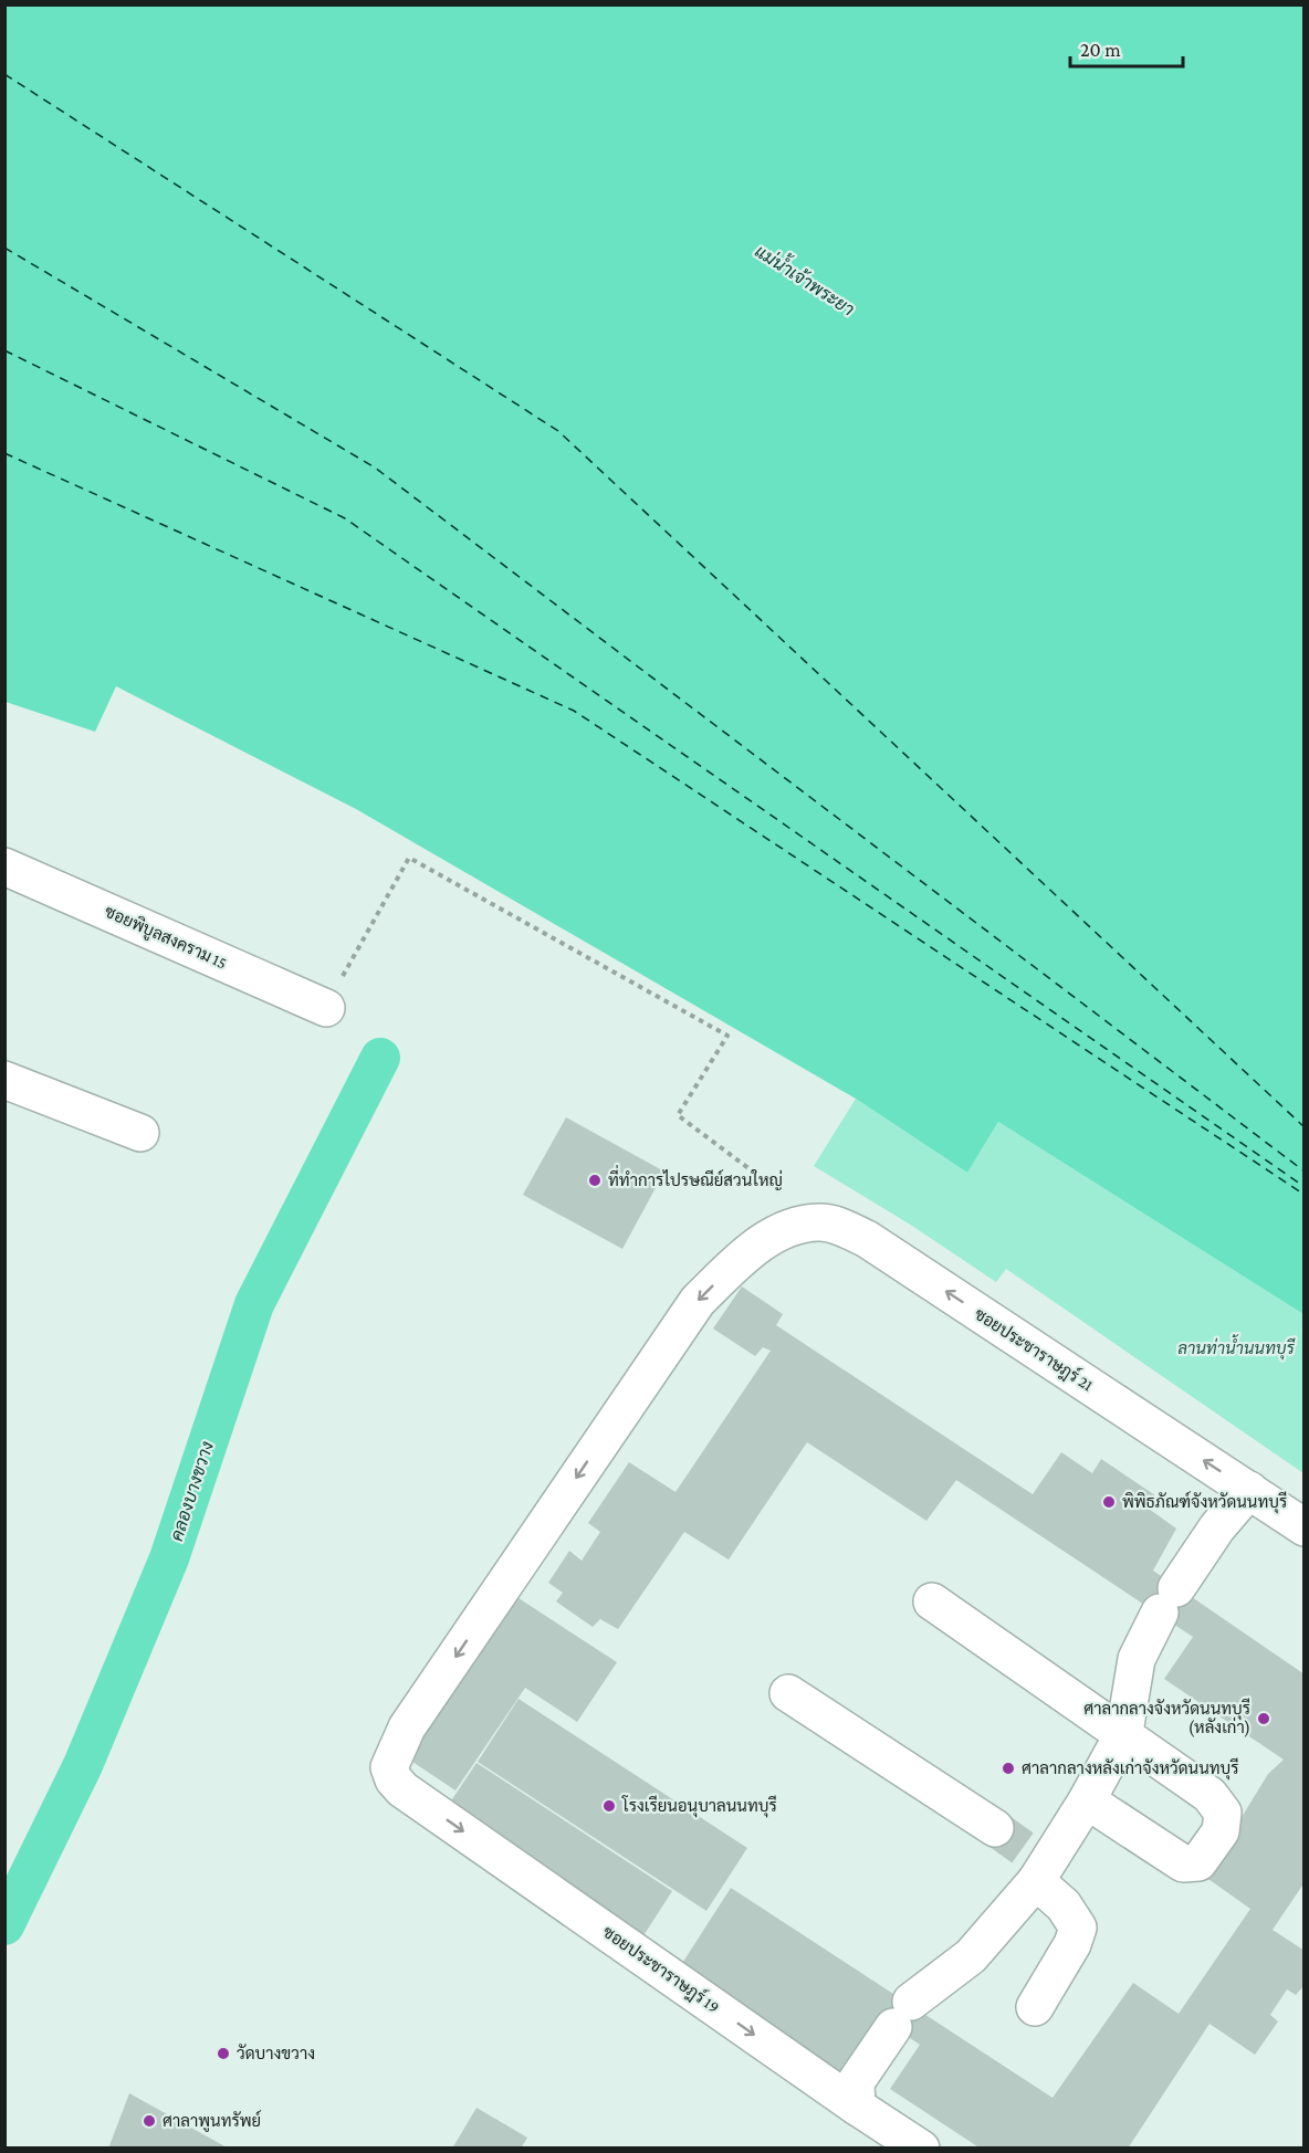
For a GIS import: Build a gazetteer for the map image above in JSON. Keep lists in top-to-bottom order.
{
  "streets": {
    "street": ["ซอยพิบูลสงคราม 15", "ซอยประชาราษฎร์ 21", "ซอยประชาราษฎร์ 19"]
  },
  "crossings": [
    ["ซอยประชาราษฎร์ 21", "ซอยประชาราษฎร์ 19"]
  ],
  "water": ["แม่น้ำเจ้าพระยา", "คลองบางขวาง"],
  "parks": ["ลานท่าน้ำนนทบุรี"],
  "places": [
    "ที่ทำการไปรษณีย์สวนใหญ่",
    "พิพิธภัณฑ์จังหวัดนนทบุรี",
    "ศาลากลางจังหวัดนนทบุรี (หลังเก่า)",
    "ศาลากลางหลังเก่าจังหวัดนนทบุรี",
    "โรงเรียนอนุบาลนนทบุรี",
    "วัดบางขวาง",
    "ศาลาพูนทรัพย์"
  ],
  "scale_bar": "20 m"
}
